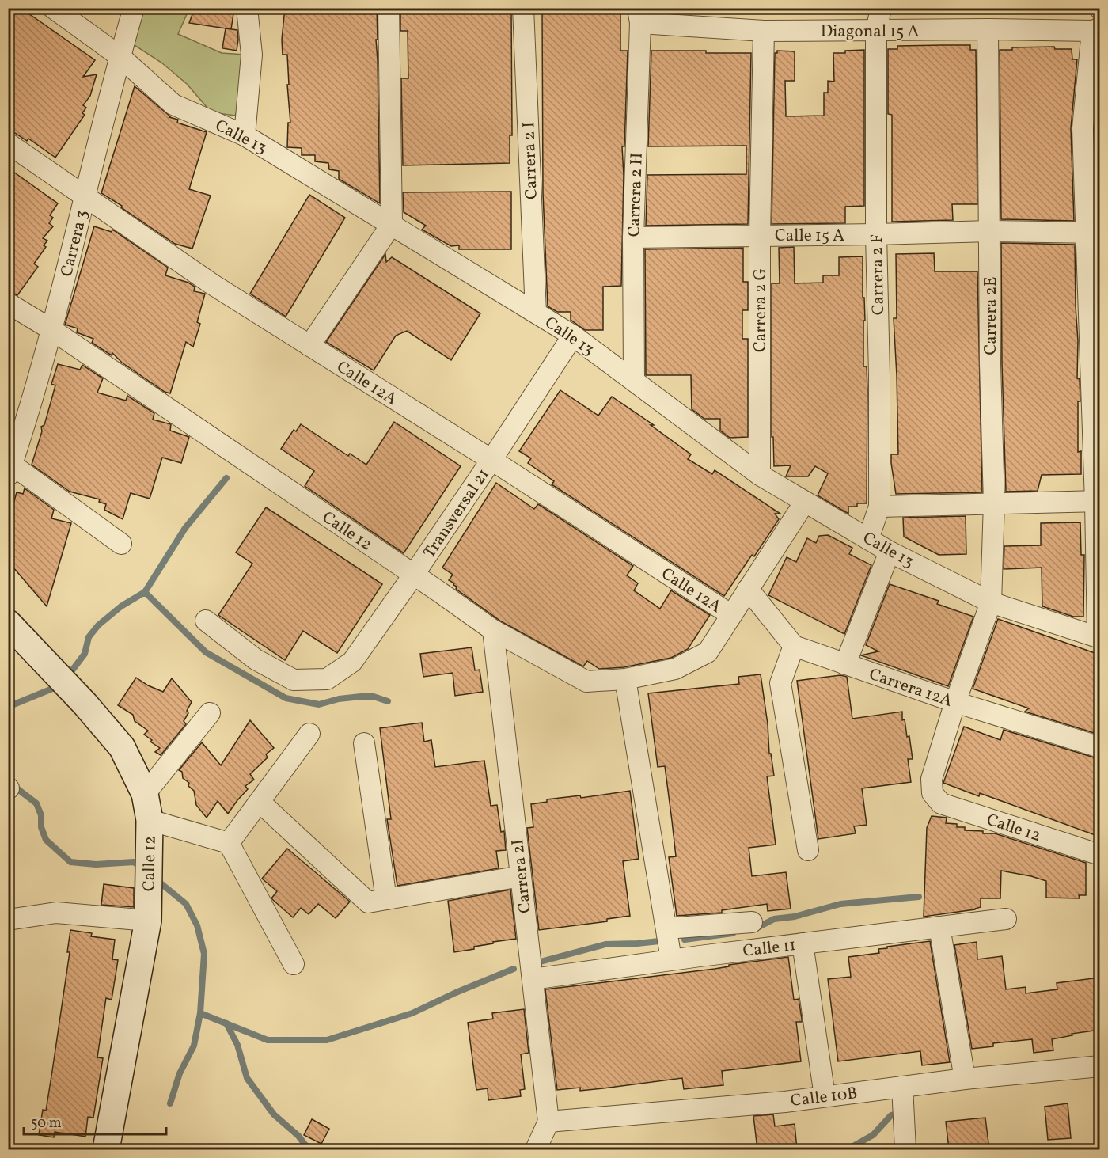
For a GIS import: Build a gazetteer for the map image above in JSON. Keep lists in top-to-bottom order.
{
  "streets": {
    "main road": ["Calle 12"],
    "street": [
      "Diagonal 15 A",
      "Calle 13",
      "Carrera 2 I",
      "Carrera 2 H",
      "Calle 15 A",
      "Carrera 3",
      "Carrera 2 F",
      "Carrera 2 G",
      "Carrera 2E",
      "Calle 12A",
      "Transversal 21",
      "Carrera 12A",
      "Carrera 2I",
      "Calle 11",
      "Calle 10B"
    ]
  },
  "crossings": [
    ["Diagonal 15 A", "Carrera 2 H"],
    ["Diagonal 15 A", "Carrera 2 F"],
    ["Diagonal 15 A", "Carrera 2 G"],
    ["Diagonal 15 A", "Carrera 2E"],
    ["Calle 13", "Carrera 2 I"],
    ["Calle 13", "Carrera 2 H"],
    ["Calle 13", "Carrera 3"],
    ["Calle 13", "Carrera 2 F"],
    ["Calle 13", "Carrera 2 G"],
    ["Calle 13", "Carrera 2E"],
    ["Calle 13", "Transversal 21"],
    ["Carrera 2 H", "Calle 15 A"],
    ["Calle 15 A", "Carrera 2 F"],
    ["Calle 15 A", "Carrera 2 G"],
    ["Calle 15 A", "Carrera 2E"],
    ["Carrera 3", "Calle 12A"],
    ["Carrera 3", "Calle 12"],
    ["Carrera 2E", "Calle 12"],
    ["Carrera 2E", "Carrera 12A"],
    ["Calle 12A", "Transversal 21"],
    ["Calle 12A", "Calle 12"],
    ["Transversal 21", "Calle 12"],
    ["Calle 12", "Carrera 12A"],
    ["Calle 12", "Carrera 2I"],
    ["Carrera 2I", "Calle 11"],
    ["Carrera 2I", "Calle 10B"]
  ],
  "scale_bar": "50 m"
}
